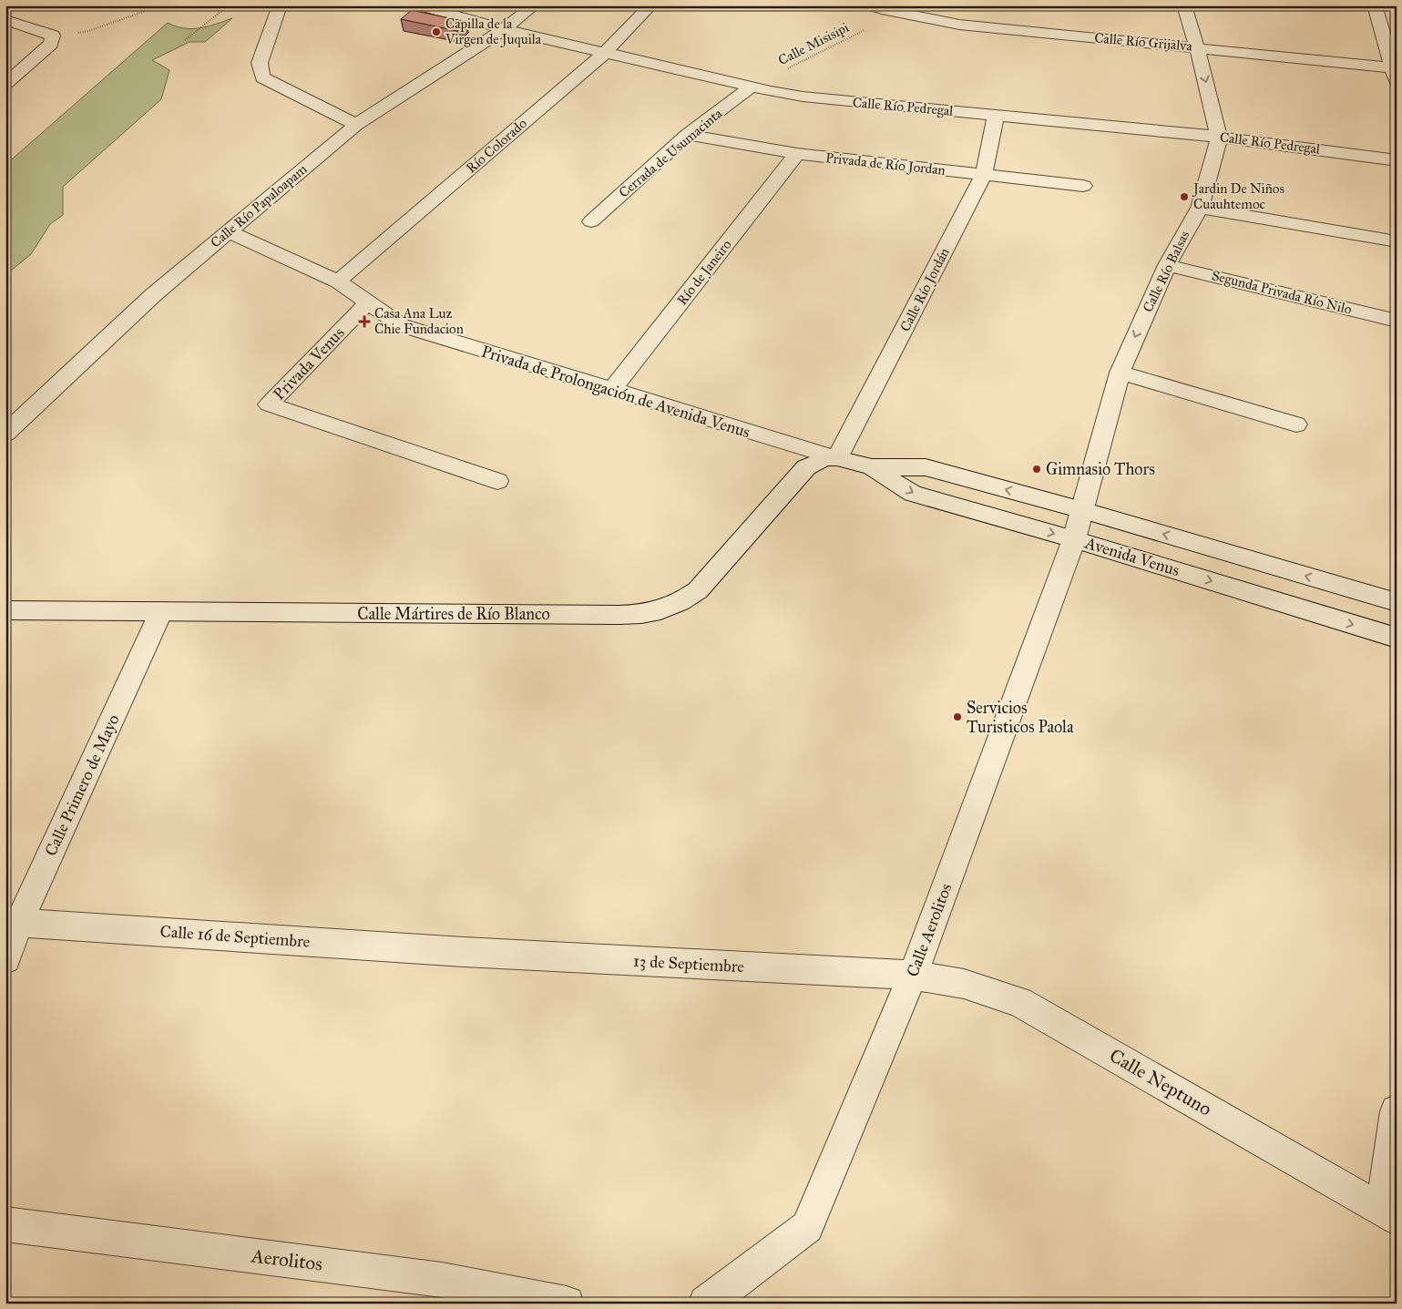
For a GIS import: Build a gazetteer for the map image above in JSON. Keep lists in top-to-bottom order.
{
  "streets": {
    "street": [
      "Calle Río Grijalva",
      "Calle Río Pedregal",
      "Río Colorado",
      "Cerrada de Usumacinta",
      "Privada de Río Jordan",
      "Calle Río Papaloapam",
      "Calle Río Balsas",
      "Río de Janeiro",
      "Calle Río Jordán",
      "Segunda Privada Río Nilo",
      "Privada Venus",
      "Privada de Prolongación de Avenida Venus",
      "Avenida Venus",
      "Calle Mártires de Río Blanco",
      "Calle Primero de Mayo",
      "Calle Aerolitos",
      "Calle 16 de Septiembre",
      "13 de Septiembre",
      "Calle Neptuno",
      "Aerolitos"
    ],
    "path": ["Calle Misisipi"]
  },
  "crossings": [
    ["Calle Río Grijalva", "Calle Misisipi"],
    ["Calle Río Grijalva", "Calle Río Balsas"],
    ["Calle Misisipi", "Calle Río Pedregal"],
    ["Calle Misisipi", "Cerrada de Usumacinta"],
    ["Calle Río Pedregal", "Río Colorado"],
    ["Calle Río Pedregal", "Cerrada de Usumacinta"],
    ["Calle Río Pedregal", "Calle Río Papaloapam"],
    ["Calle Río Pedregal", "Calle Río Balsas"],
    ["Calle Río Pedregal", "Calle Río Jordán"],
    ["Río Colorado", "Privada de Prolongación de Avenida Venus"],
    ["Cerrada de Usumacinta", "Privada de Río Jordan"],
    ["Privada de Río Jordan", "Río de Janeiro"],
    ["Privada de Río Jordan", "Calle Río Jordán"],
    ["Calle Río Papaloapam", "Privada de Prolongación de Avenida Venus"],
    ["Calle Río Balsas", "Segunda Privada Río Nilo"],
    ["Calle Río Balsas", "Avenida Venus"],
    ["Calle Río Balsas", "Calle Aerolitos"],
    ["Río de Janeiro", "Privada de Prolongación de Avenida Venus"],
    ["Calle Río Jordán", "Privada de Prolongación de Avenida Venus"],
    ["Calle Río Jordán", "Avenida Venus"],
    ["Calle Río Jordán", "Calle Mártires de Río Blanco"],
    ["Privada Venus", "Privada de Prolongación de Avenida Venus"],
    ["Privada de Prolongación de Avenida Venus", "Avenida Venus"],
    ["Privada de Prolongación de Avenida Venus", "Calle Mártires de Río Blanco"],
    ["Avenida Venus", "Calle Mártires de Río Blanco"],
    ["Avenida Venus", "Calle Aerolitos"],
    ["Calle Mártires de Río Blanco", "Calle Primero de Mayo"],
    ["Calle Primero de Mayo", "Calle 16 de Septiembre"],
    ["Calle Aerolitos", "13 de Septiembre"],
    ["Calle Aerolitos", "Calle Neptuno"],
    ["Calle 16 de Septiembre", "13 de Septiembre"],
    ["13 de Septiembre", "Calle Neptuno"]
  ],
  "places": {
    "other": [
      "Capilla de la Virgen de Juquila",
      "Jardin De Niños Cuauhtemoc",
      "Gimnasio Thors",
      "Servicios Turisticos Paola"
    ],
    "health": ["Casa Ana Luz Chie Fundacion"]
  }
}
